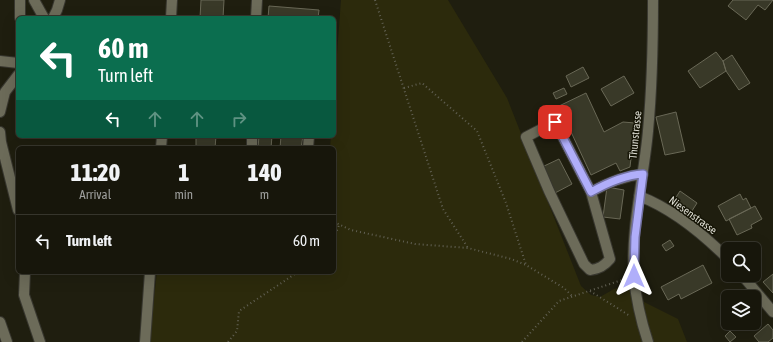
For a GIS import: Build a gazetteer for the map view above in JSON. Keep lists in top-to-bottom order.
{
  "streets": {
    "street": ["Thunstrasse", "Niesenstrasse"]
  },
  "crossings": [
    ["Thunstrasse", "Niesenstrasse"]
  ],
  "page": {
    "turn": ["60 m", "Turn left"],
    "eta": [
      "11:20",
      "Arrival",
      "1",
      "min",
      "140",
      "m"
    ],
    "list": [
      {
        "name": "Turn left",
        "value": "60 m"
      }
    ]
  }
}
